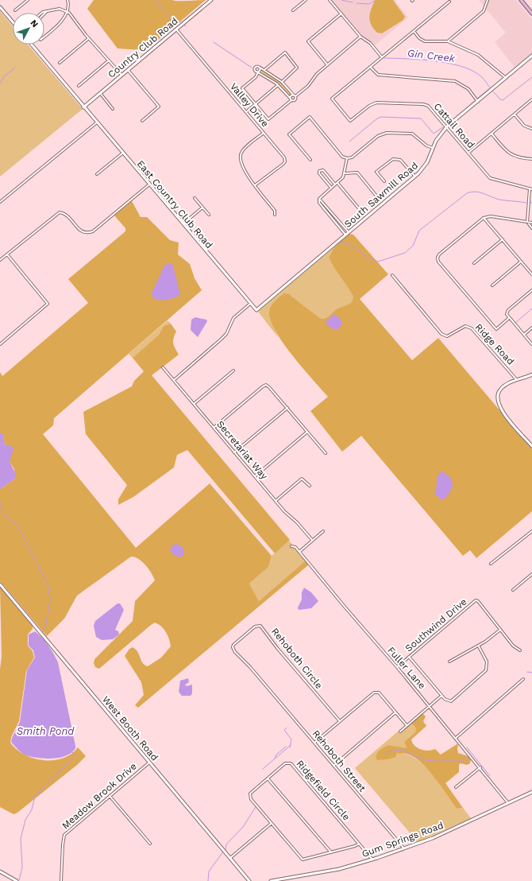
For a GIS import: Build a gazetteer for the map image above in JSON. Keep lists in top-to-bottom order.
{
  "streets": {
    "street": [
      "Country Club Road",
      "Valley Drive",
      "Cattail Road",
      "South Sawmill Road",
      "East Country Club Road",
      "Ridge Road",
      "Secretariat Way",
      "Southwind Drive",
      "Rehoboth Circle",
      "Fuller Lane",
      "West Booth Road",
      "Rehoboth Street",
      "Ridgefield Circle",
      "Meadow Brook Drive",
      "Gum Springs Road"
    ]
  },
  "crossings": [
    ["Country Club Road", "Valley Drive"],
    ["Country Club Road", "East Country Club Road"],
    ["Cattail Road", "South Sawmill Road"],
    ["South Sawmill Road", "East Country Club Road"],
    ["Southwind Drive", "Fuller Lane"],
    ["Rehoboth Circle", "Rehoboth Street"],
    ["Fuller Lane", "Gum Springs Road"],
    ["West Booth Road", "Meadow Brook Drive"],
    ["Rehoboth Street", "Gum Springs Road"],
    ["Ridgefield Circle", "Gum Springs Road"]
  ],
  "water": ["Gin Creek", "Smith Pond"],
  "north": "top right"
}
